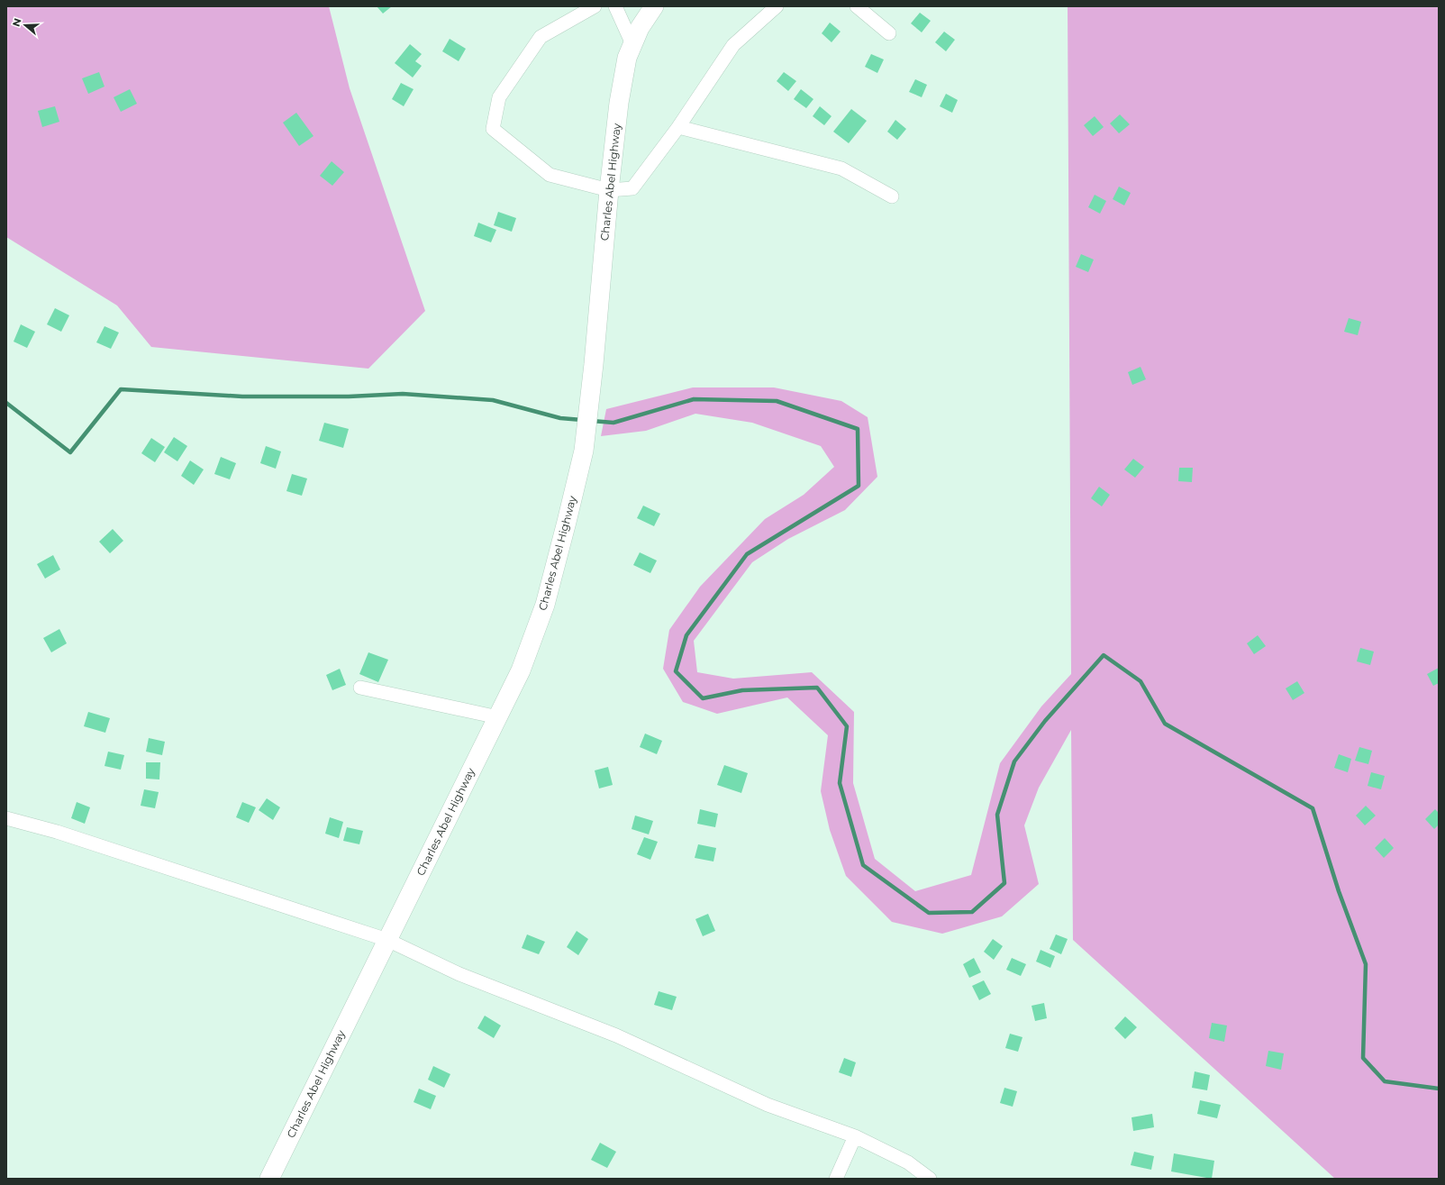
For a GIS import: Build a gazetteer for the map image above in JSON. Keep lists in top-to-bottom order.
{
  "streets": {
    "main road": ["Charles Abel Highway"]
  },
  "north": "left"
}
